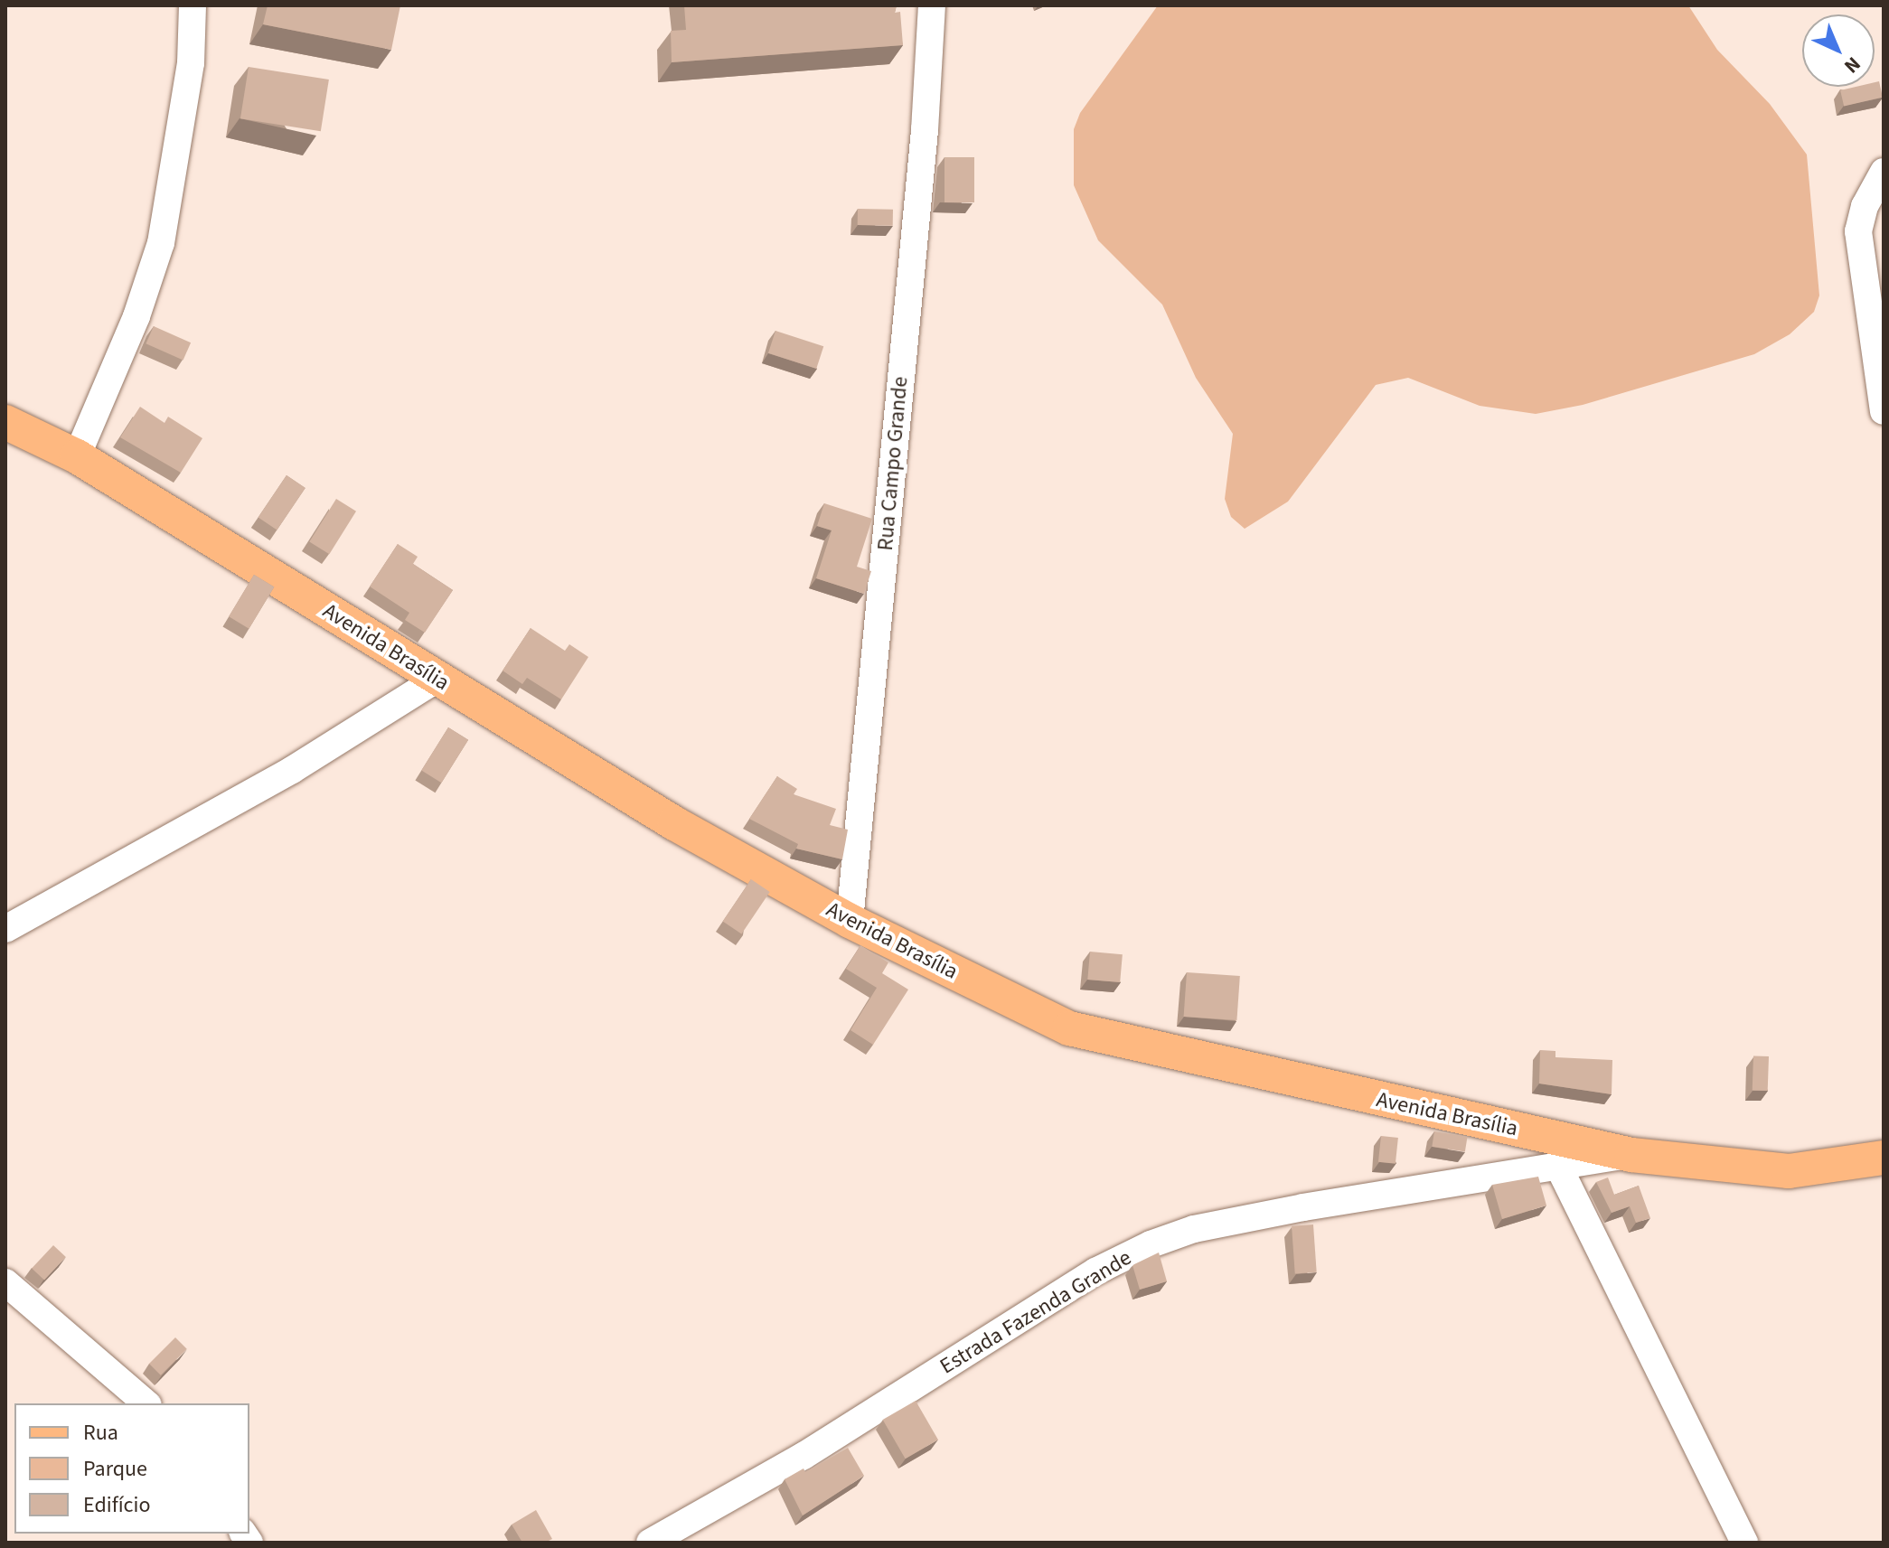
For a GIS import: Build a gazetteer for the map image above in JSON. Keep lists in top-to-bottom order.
{
  "streets": {
    "main road": ["Avenida Brasília"],
    "street": ["Rua Campo Grande", "Estrada Fazenda Grande"]
  },
  "crossings": [
    ["Rua Campo Grande", "Avenida Brasília"],
    ["Avenida Brasília", "Estrada Fazenda Grande"]
  ],
  "legend": ["Rua", "Parque", "Edifício"],
  "north": "bottom right"
}
